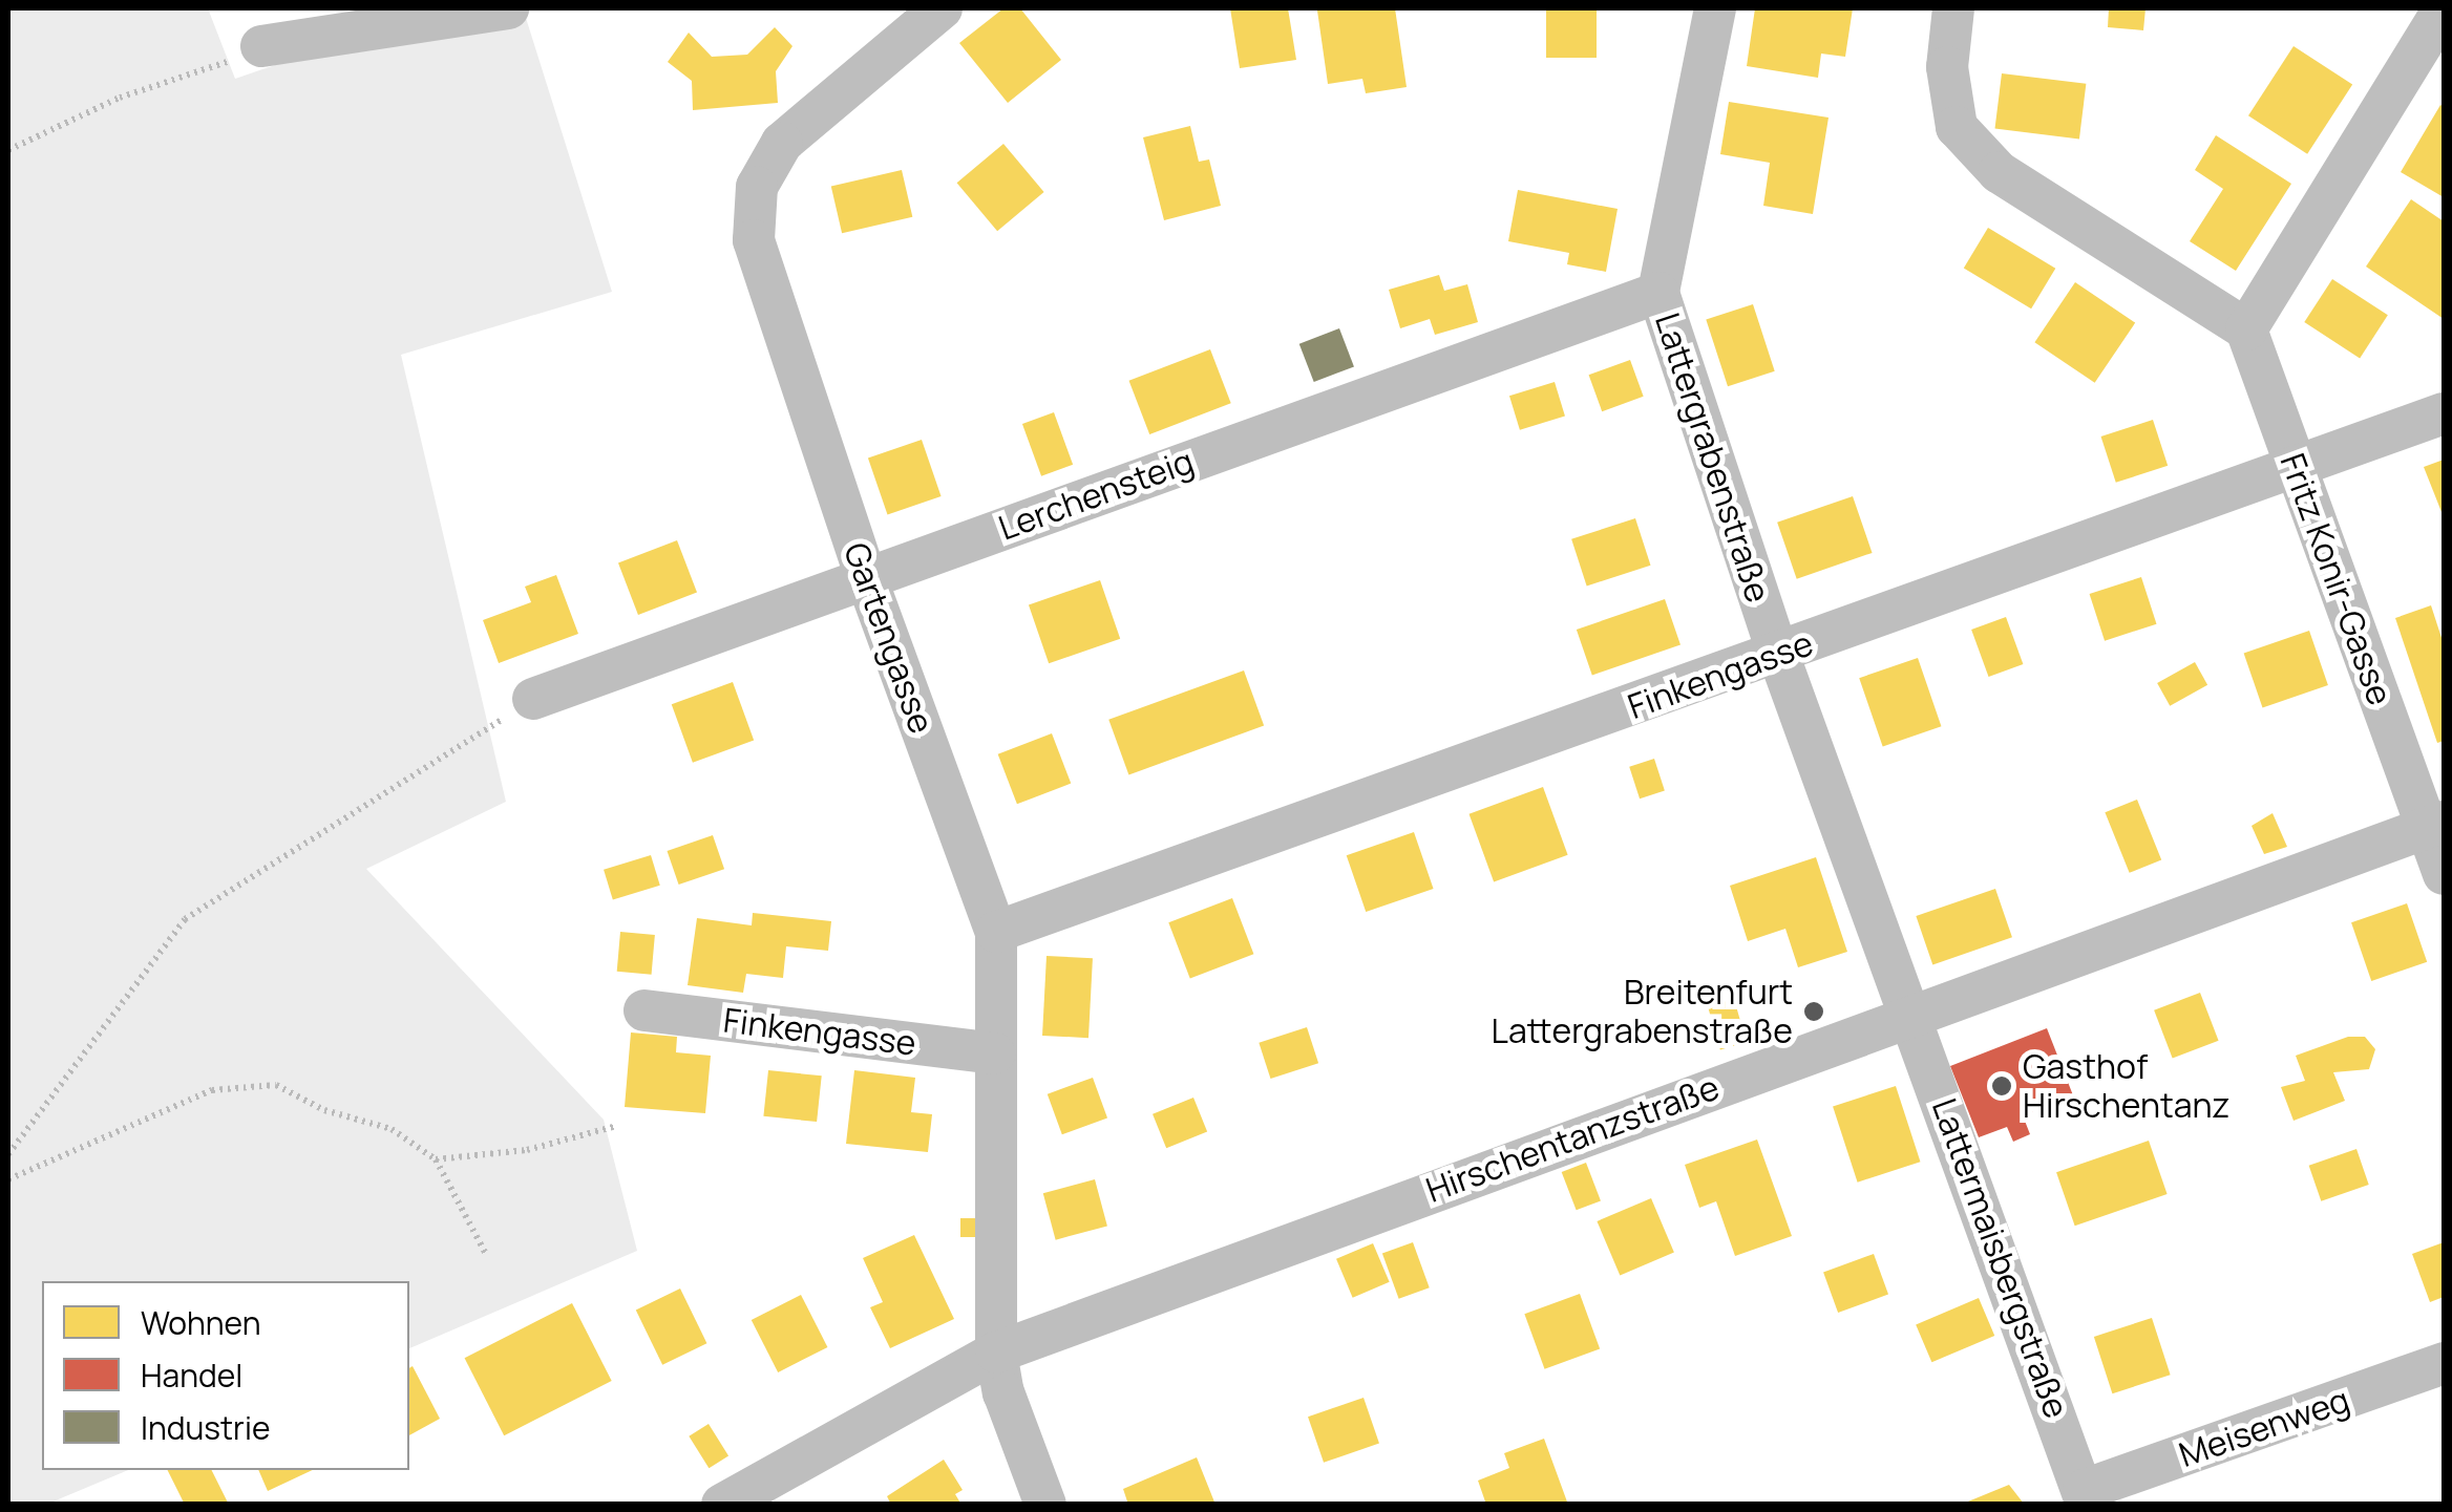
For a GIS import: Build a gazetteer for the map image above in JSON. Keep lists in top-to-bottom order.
{
  "streets": {
    "street": [
      "Lattergrabenstraße",
      "Lerchensteig",
      "Fritz Konir-Gasse",
      "Gartengasse",
      "Finkengasse",
      "Hirschentanzstraße",
      "Lattermaisbergstraße",
      "Meisenweg"
    ]
  },
  "crossings": [
    ["Lattergrabenstraße", "Lerchensteig"],
    ["Lattergrabenstraße", "Finkengasse"],
    ["Lattergrabenstraße", "Hirschentanzstraße"],
    ["Lattergrabenstraße", "Lattermaisbergstraße"],
    ["Lerchensteig", "Gartengasse"],
    ["Fritz Konir-Gasse", "Finkengasse"],
    ["Fritz Konir-Gasse", "Hirschentanzstraße"],
    ["Gartengasse", "Finkengasse"],
    ["Gartengasse", "Hirschentanzstraße"],
    ["Hirschentanzstraße", "Lattermaisbergstraße"],
    ["Lattermaisbergstraße", "Meisenweg"]
  ],
  "places": ["Breitenfurt Lattergrabenstraße", "Gasthof Hirschentanz"],
  "legend": ["Wohnen", "Handel", "Industrie"]
}
